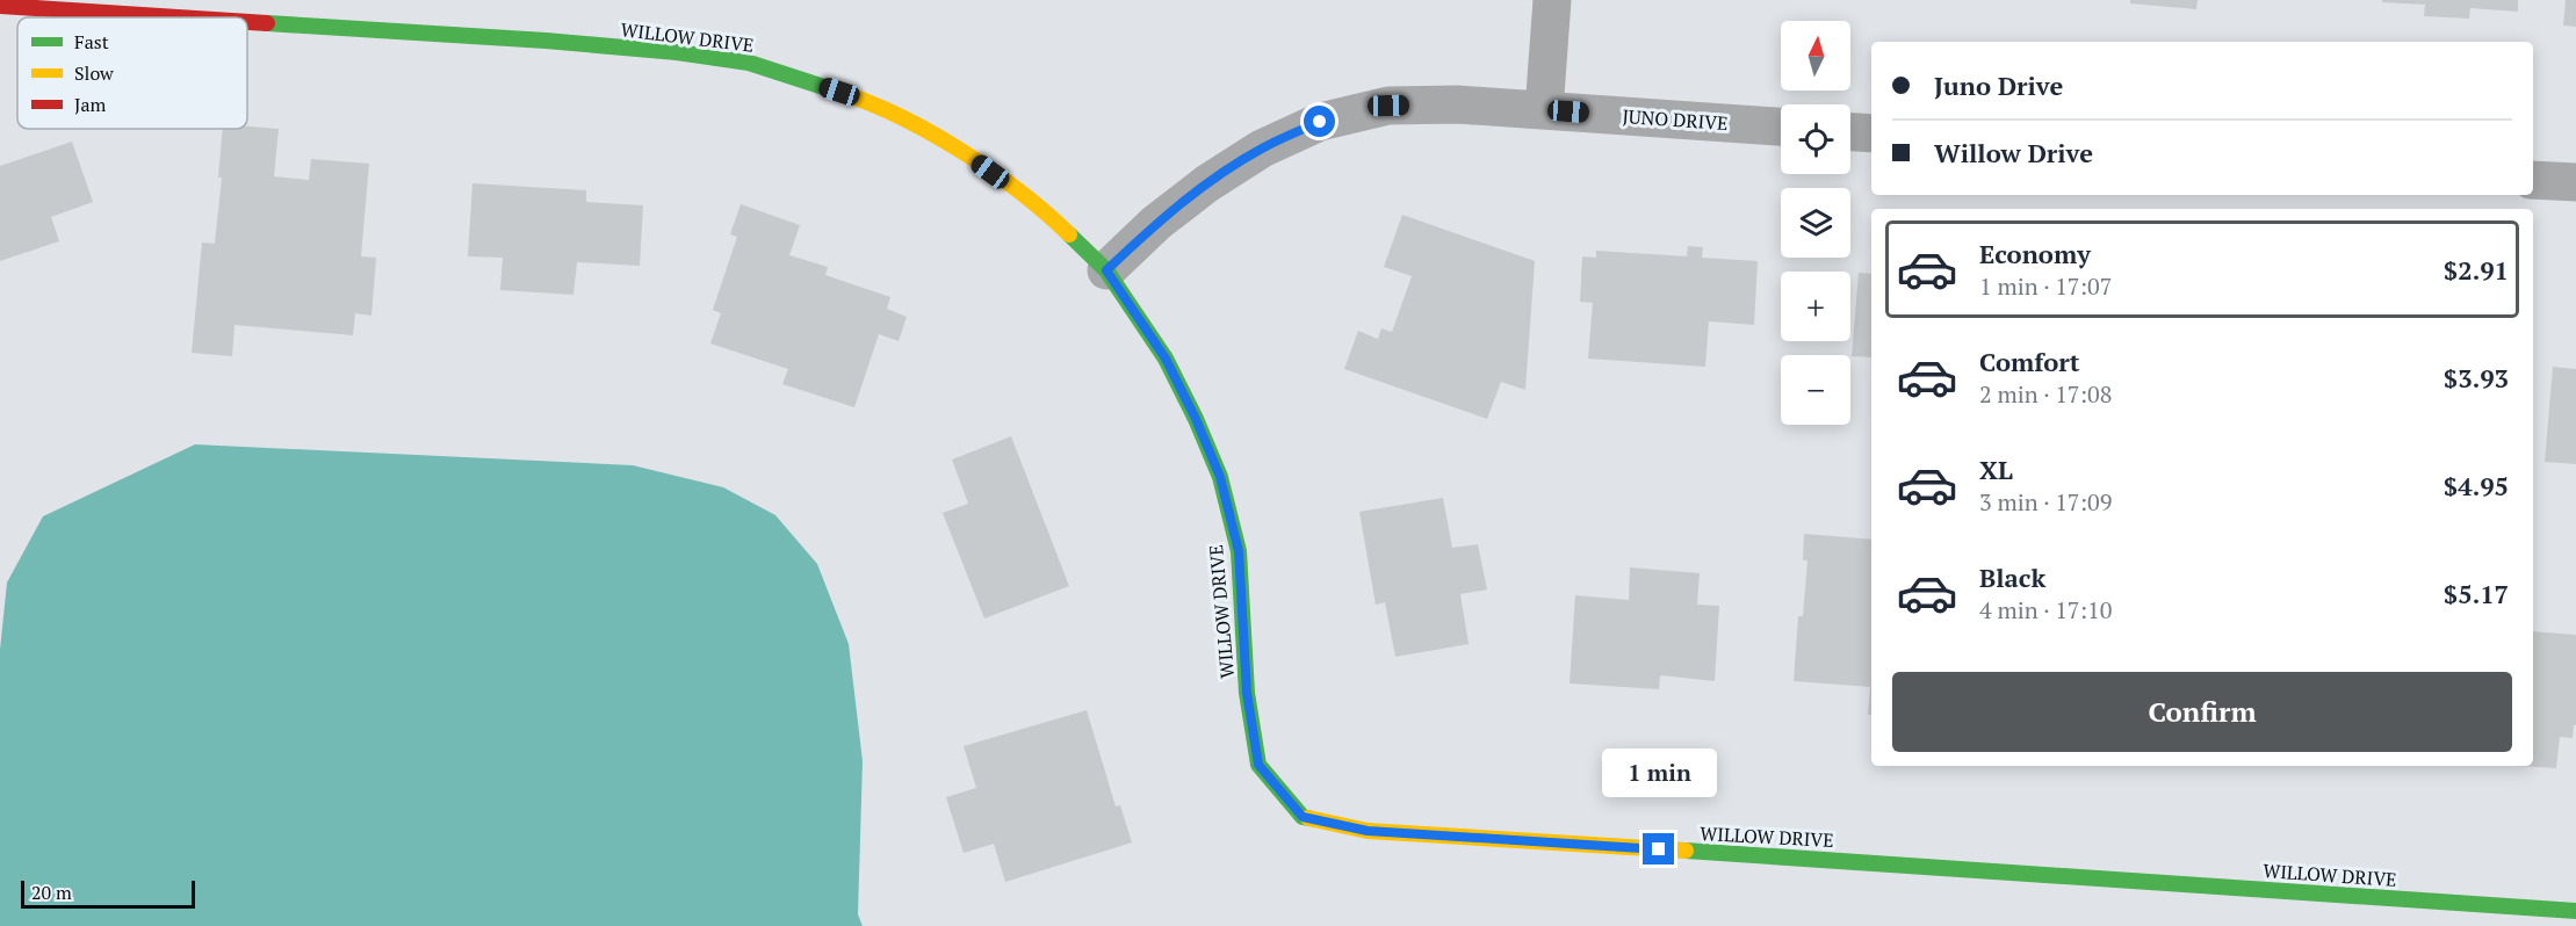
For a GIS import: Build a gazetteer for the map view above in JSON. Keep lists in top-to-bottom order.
{
  "streets": {
    "street": ["WILLOW DRIVE", "JUNO DRIVE"]
  },
  "crossings": [
    ["WILLOW DRIVE", "JUNO DRIVE"]
  ],
  "legend": ["Fast", "Slow", "Jam"],
  "scale_bar": "20 m",
  "north": "top",
  "page": {
    "map_buttons": ["+", "−"],
    "banner": ["Juno Drive", "Willow Drive"],
    "list": [
      {
        "name": "Economy",
        "note": "1 min · 17:07",
        "value": "$2.91"
      },
      {
        "name": "Comfort",
        "note": "2 min · 17:08",
        "value": "$3.93"
      },
      {
        "name": "XL",
        "note": "3 min · 17:09",
        "value": "$4.95"
      },
      {
        "name": "Black",
        "note": "4 min · 17:10",
        "value": "$5.17"
      }
    ],
    "buttons": "Confirm",
    "bubble": "1 min",
    "scale": "20 m"
  }
}
